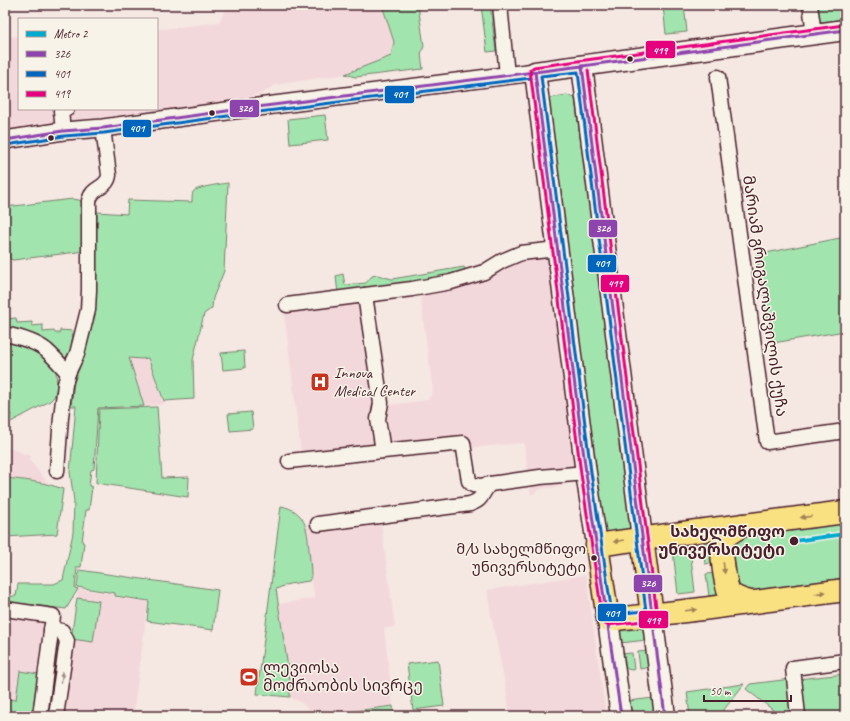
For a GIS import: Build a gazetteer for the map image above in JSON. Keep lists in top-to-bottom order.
{
  "streets": {
    "street": ["მარიამ გრიგალაშვილის ქუჩა"]
  },
  "places": {
    "hospital": ["Innova Medical Center"],
    "other": ["სახელმწიფო უნივერსიტეტი", "მ/ს სახელმწიფო უნივერსიტეტი"],
    "sports": ["ლევიოსა მოძრაობის სივრცე"]
  },
  "lines": [
    "transit line 419",
    "transit line 326",
    "transit line 401",
    "metro line 2"
  ],
  "legend": [
    "Metro 2",
    "326",
    "401",
    "419"
  ],
  "scale_bar": "50 m"
}
